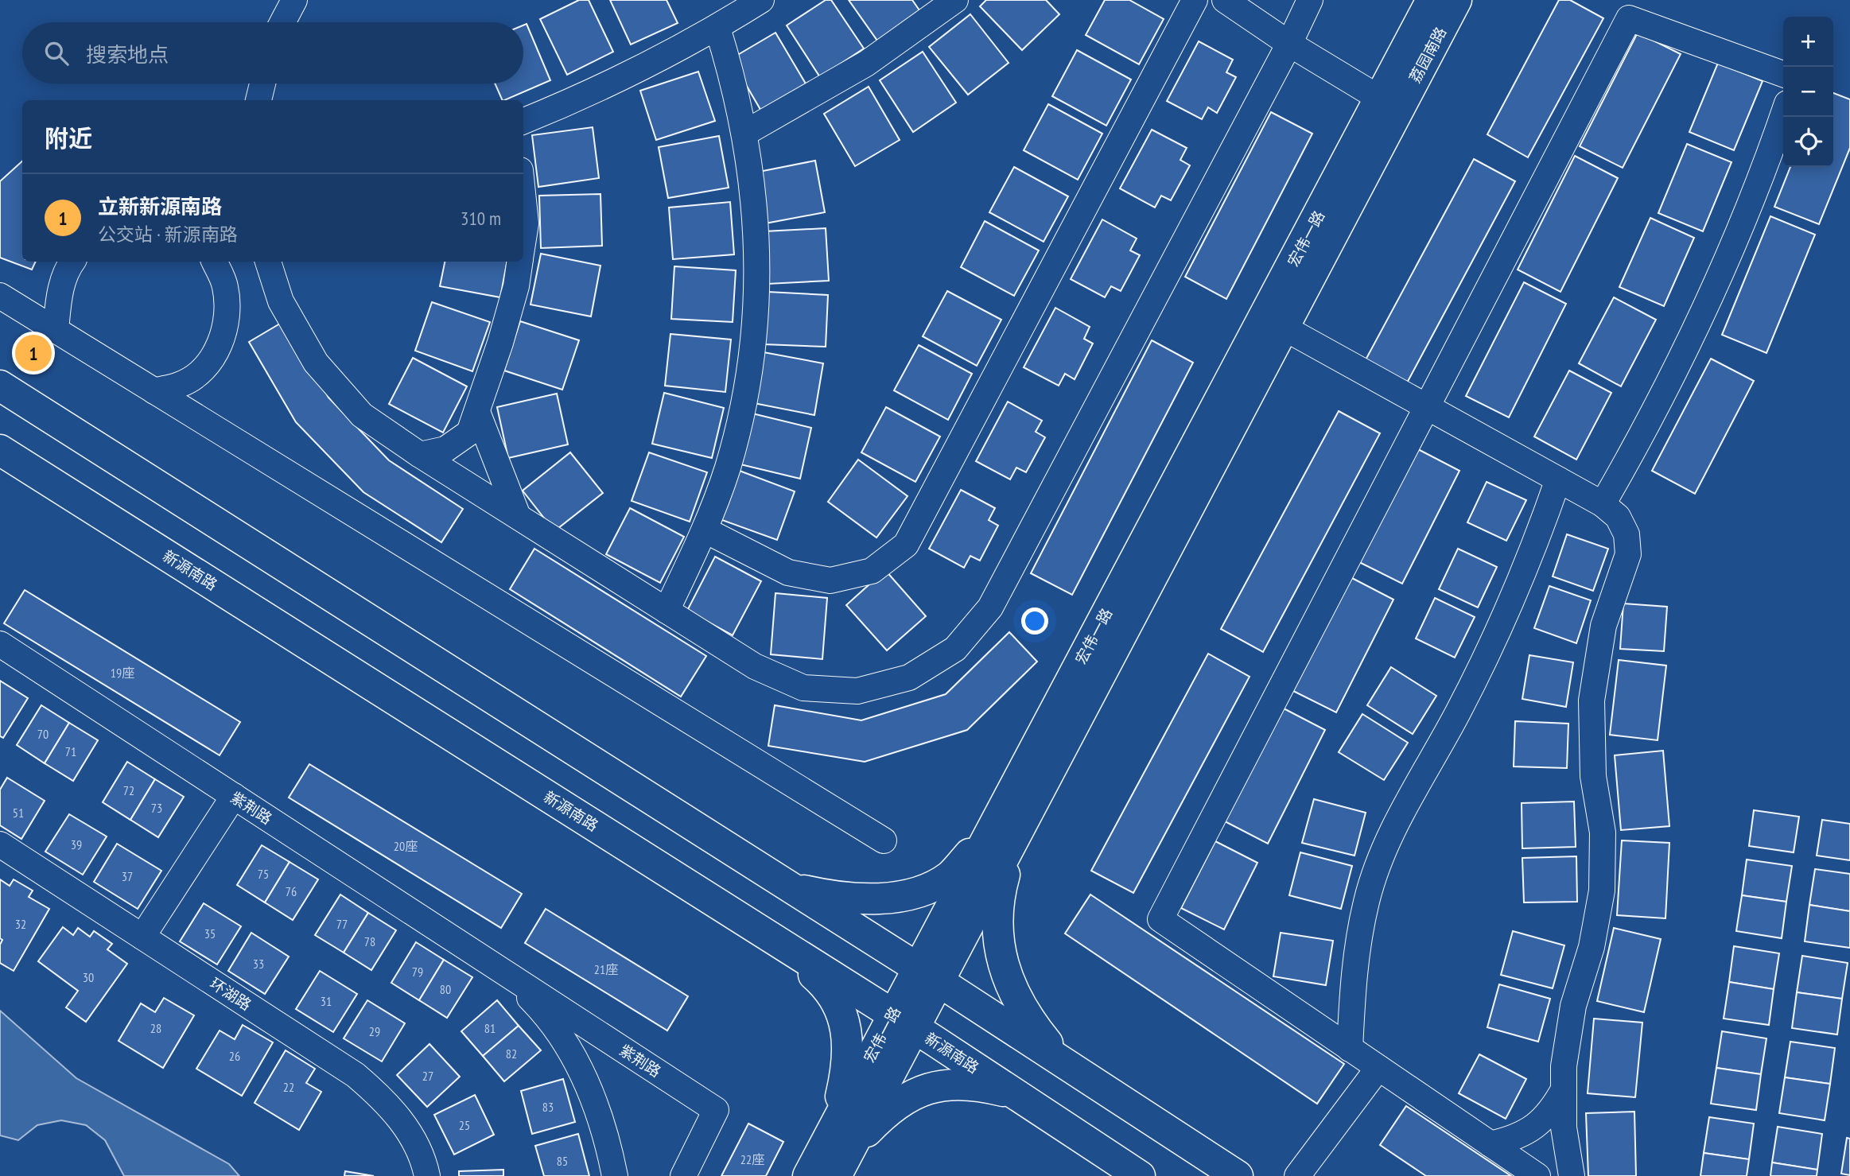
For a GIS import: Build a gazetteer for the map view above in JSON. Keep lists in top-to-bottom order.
{
  "streets": {
    "main road": ["荔园南路", "宏伟一路", "新源南路"],
    "street": ["紫荆路", "环湖路"]
  },
  "crossings": [
    ["荔园南路", "宏伟一路"],
    ["宏伟一路", "新源南路"]
  ],
  "house_numbers": [
    "19座",
    "70",
    "71",
    "72",
    "73",
    "51",
    "39",
    "20座",
    "75",
    "37",
    "76",
    "32",
    "77",
    "35",
    "78",
    "33",
    "21座",
    "79",
    "30",
    "80",
    "31",
    "28",
    "81",
    "29",
    "82",
    "26",
    "27",
    "22",
    "83",
    "25",
    "22座",
    "85"
  ],
  "page": {
    "map_buttons": ["+", "−"],
    "search": "搜索地点",
    "heading": "附近",
    "list": [
      {
        "mark": "1",
        "name": "立新新源南路",
        "note": "公交站 · 新源南路",
        "value": "310 m"
      }
    ],
    "pins": "1"
  }
}
